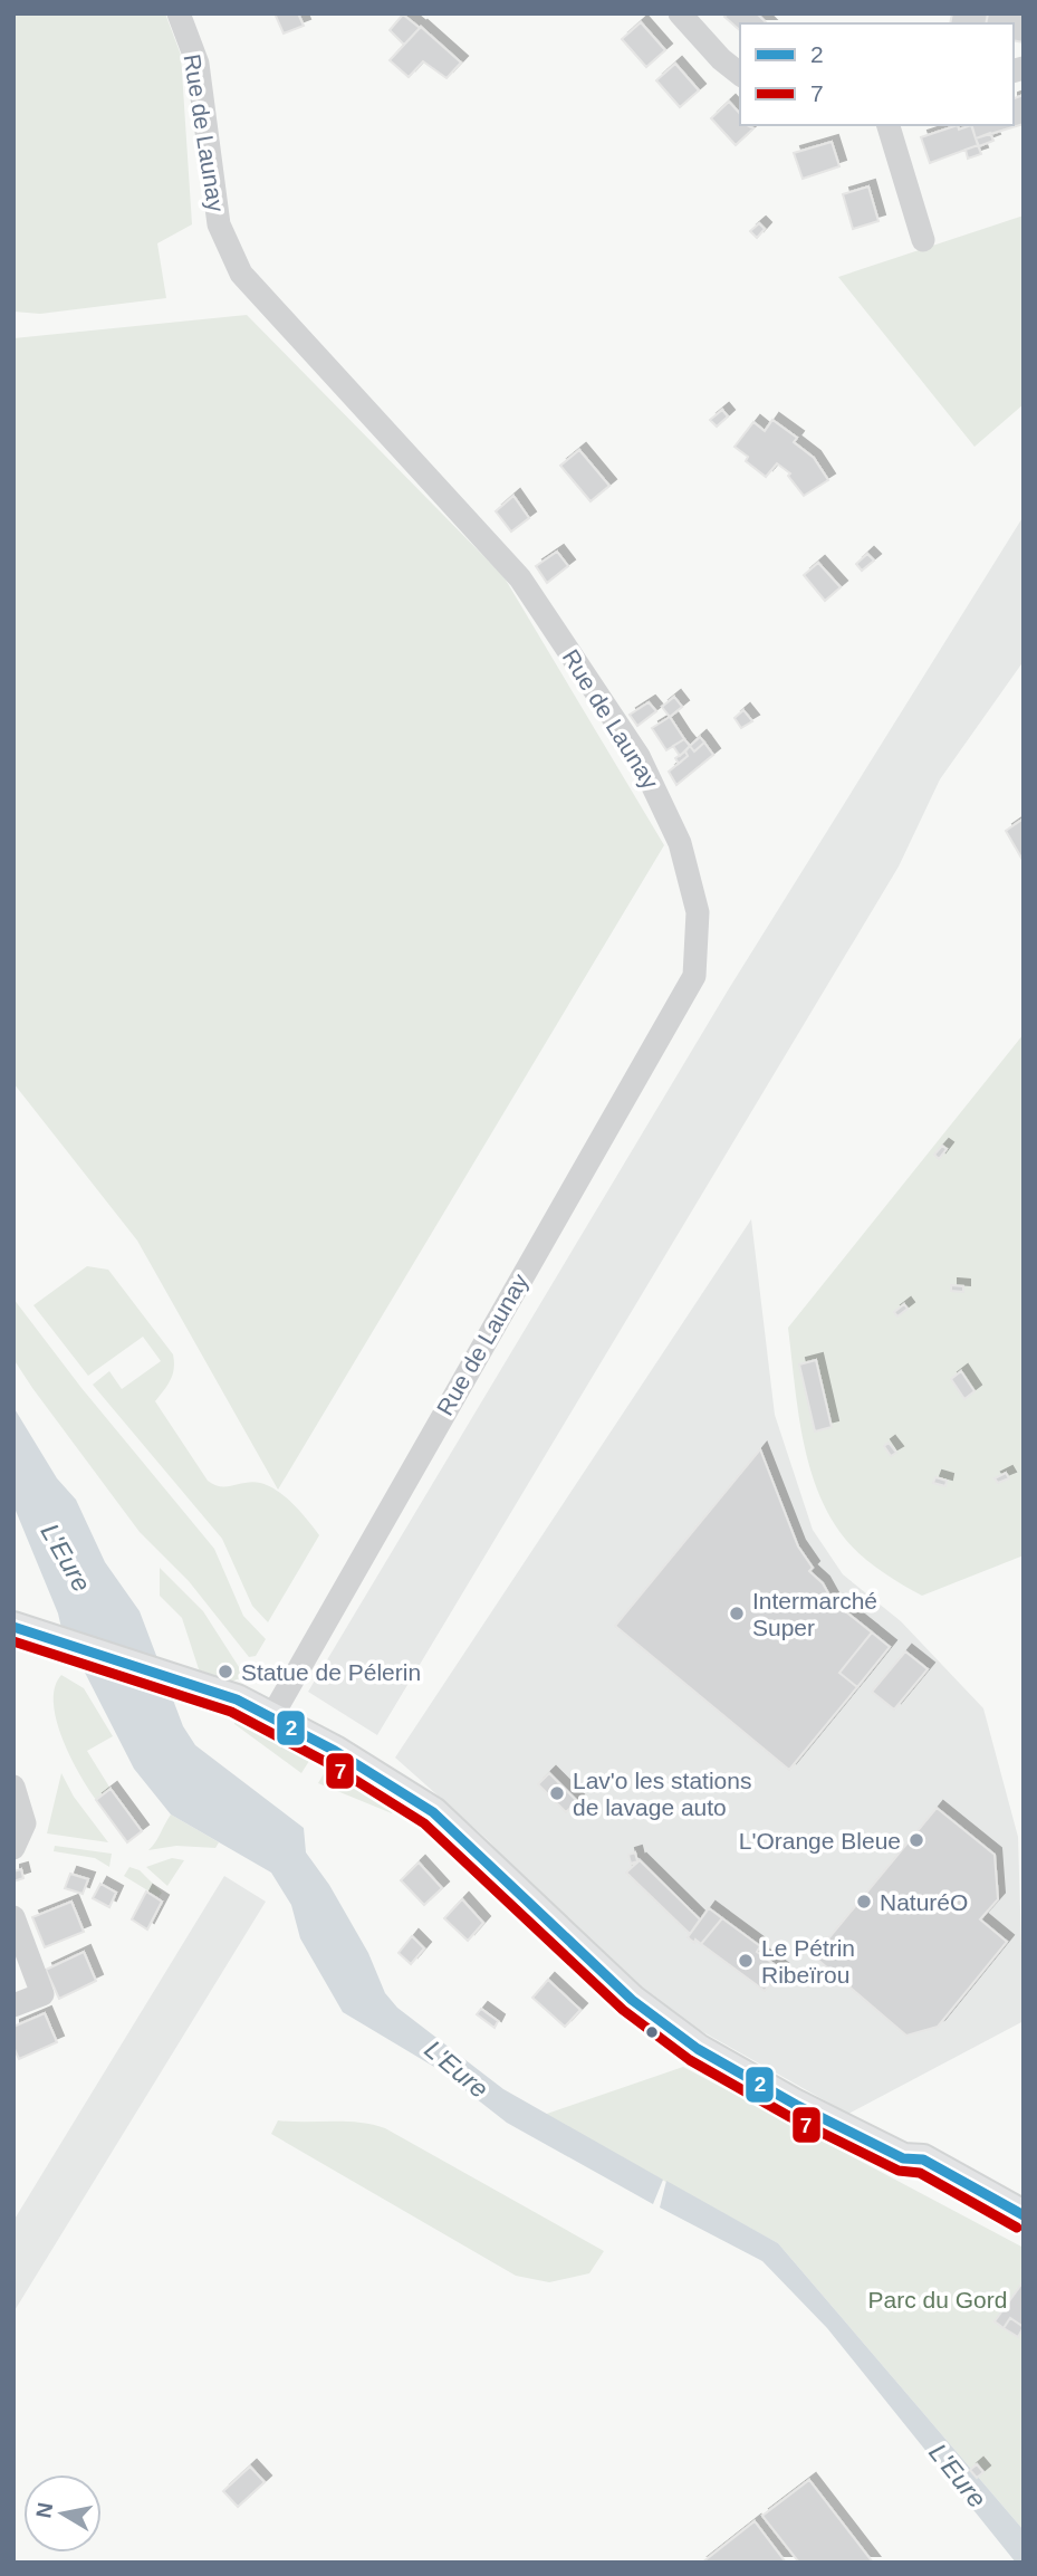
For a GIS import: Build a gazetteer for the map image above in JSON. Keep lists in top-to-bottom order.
{
  "streets": {
    "street": ["Rue de Launay"]
  },
  "water": ["L'Eure"],
  "parks": ["Parc du Gord"],
  "places": [
    "Intermarché Super",
    "Statue de Pélerin",
    "Lav'o les stations de lavage auto",
    "L'Orange Bleue",
    "NaturéO",
    "Le Pétrin Ribeïrou"
  ],
  "lines": ["transit line 2", "transit line 7"],
  "legend": ["2", "7"],
  "north": "left"
}
